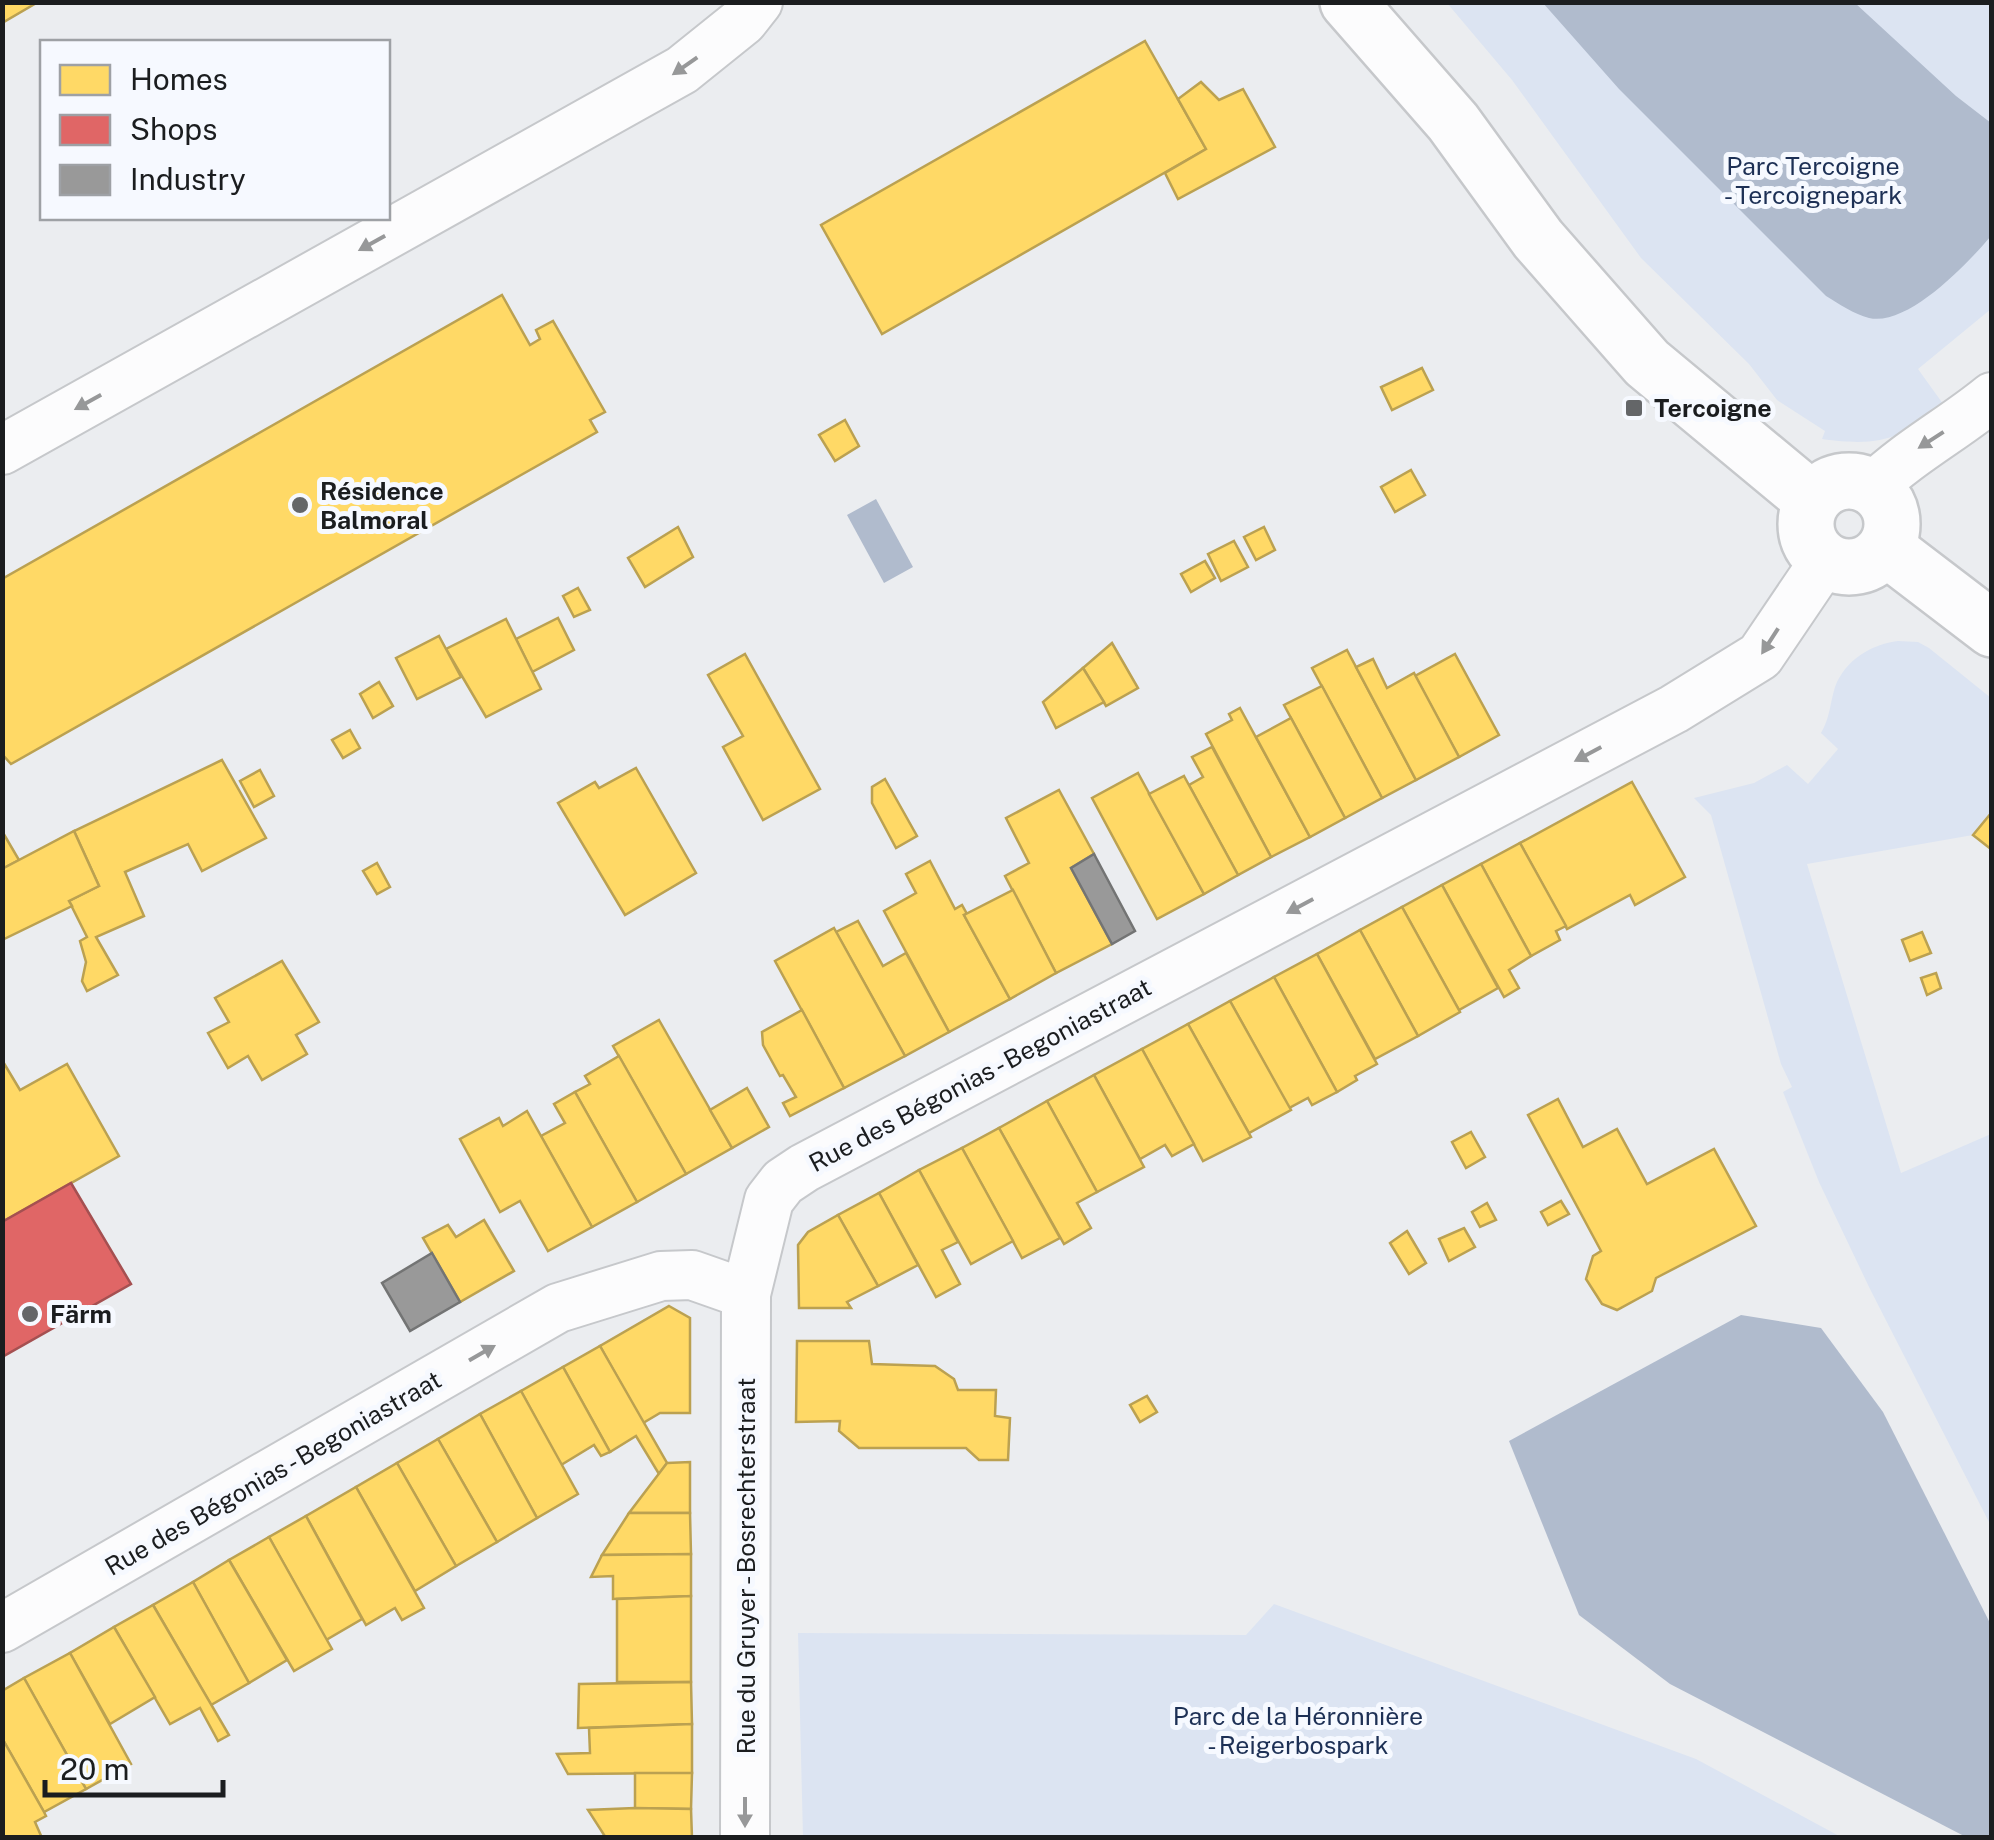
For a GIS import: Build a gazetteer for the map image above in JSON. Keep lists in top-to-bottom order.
{
  "streets": {
    "street": ["Rue des Bégonias - Begoniastraat", "Rue du Gruyer - Bosrechterstraat"]
  },
  "crossings": [
    ["Rue des Bégonias - Begoniastraat", "Rue du Gruyer - Bosrechterstraat"]
  ],
  "one_way": ["Rue du Gruyer - Bosrechterstraat"],
  "parks": ["Parc Tercoigne - Tercoignepark", "Parc de la Héronnière - Reigerbospark"],
  "places": {
    "transit": ["Tercoigne"],
    "other": ["Résidence Balmoral", "Färm"]
  },
  "legend": ["Homes", "Shops", "Industry"],
  "scale_bar": "20 m"
}
